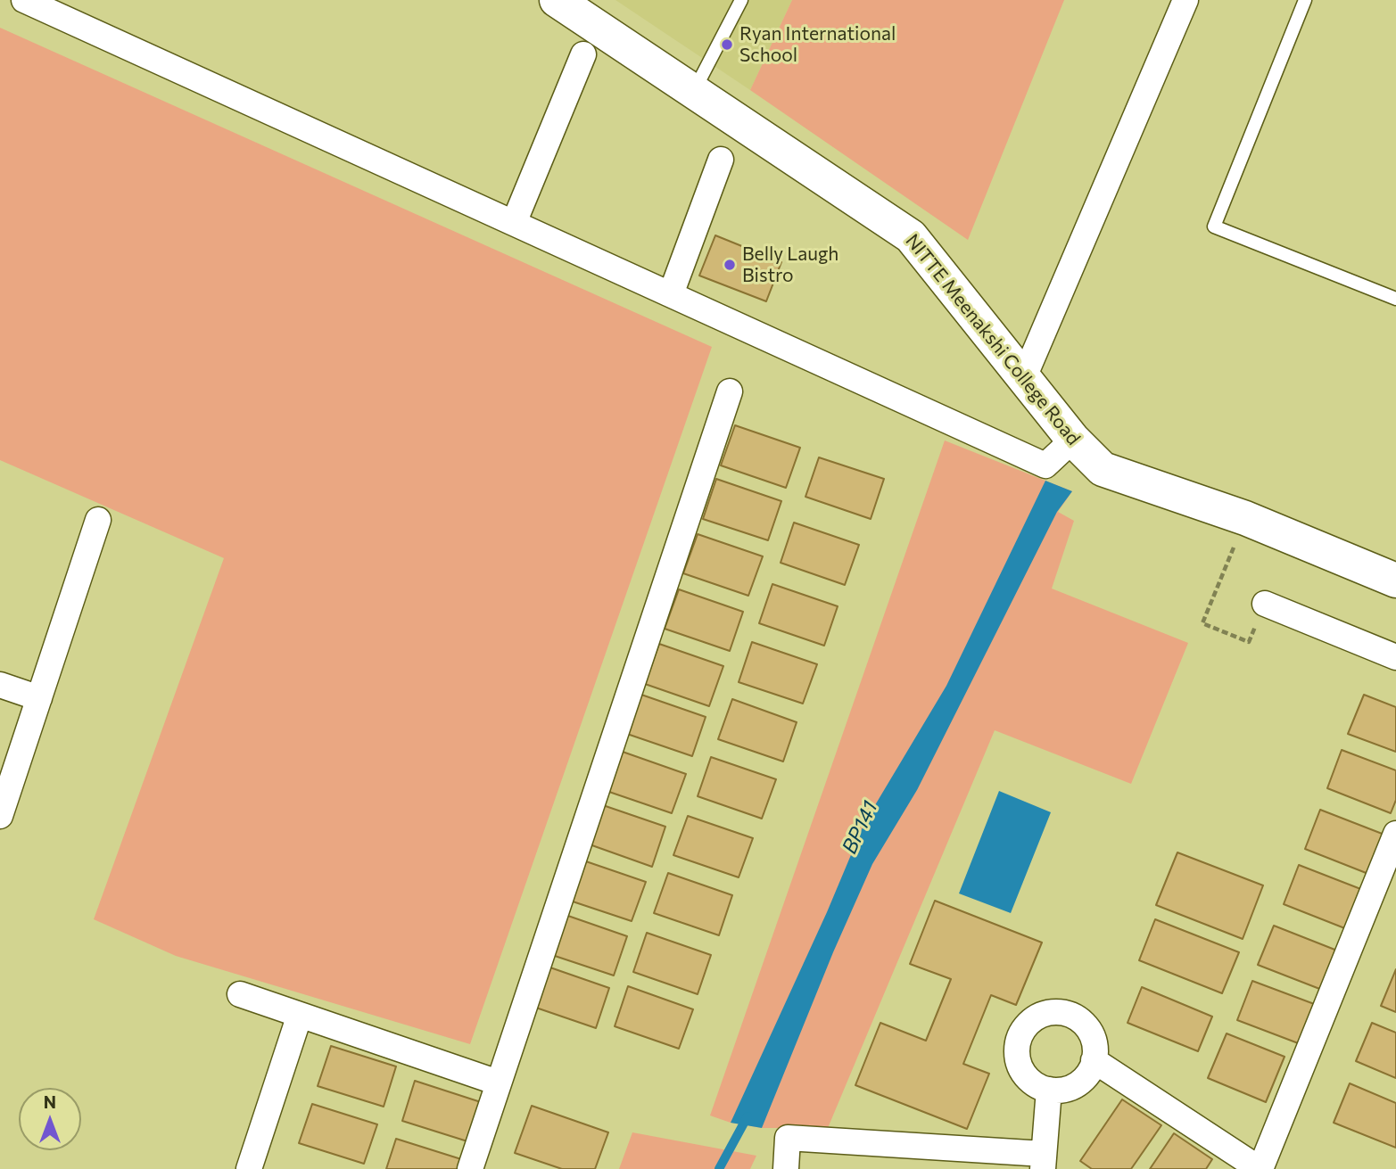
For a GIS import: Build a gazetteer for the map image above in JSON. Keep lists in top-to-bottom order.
{
  "streets": {
    "street": ["NITTE Meenakshi College Road"]
  },
  "water": ["BP141"],
  "places": ["Ryan International School", "Belly Laugh Bistro"],
  "north": "top"
}
